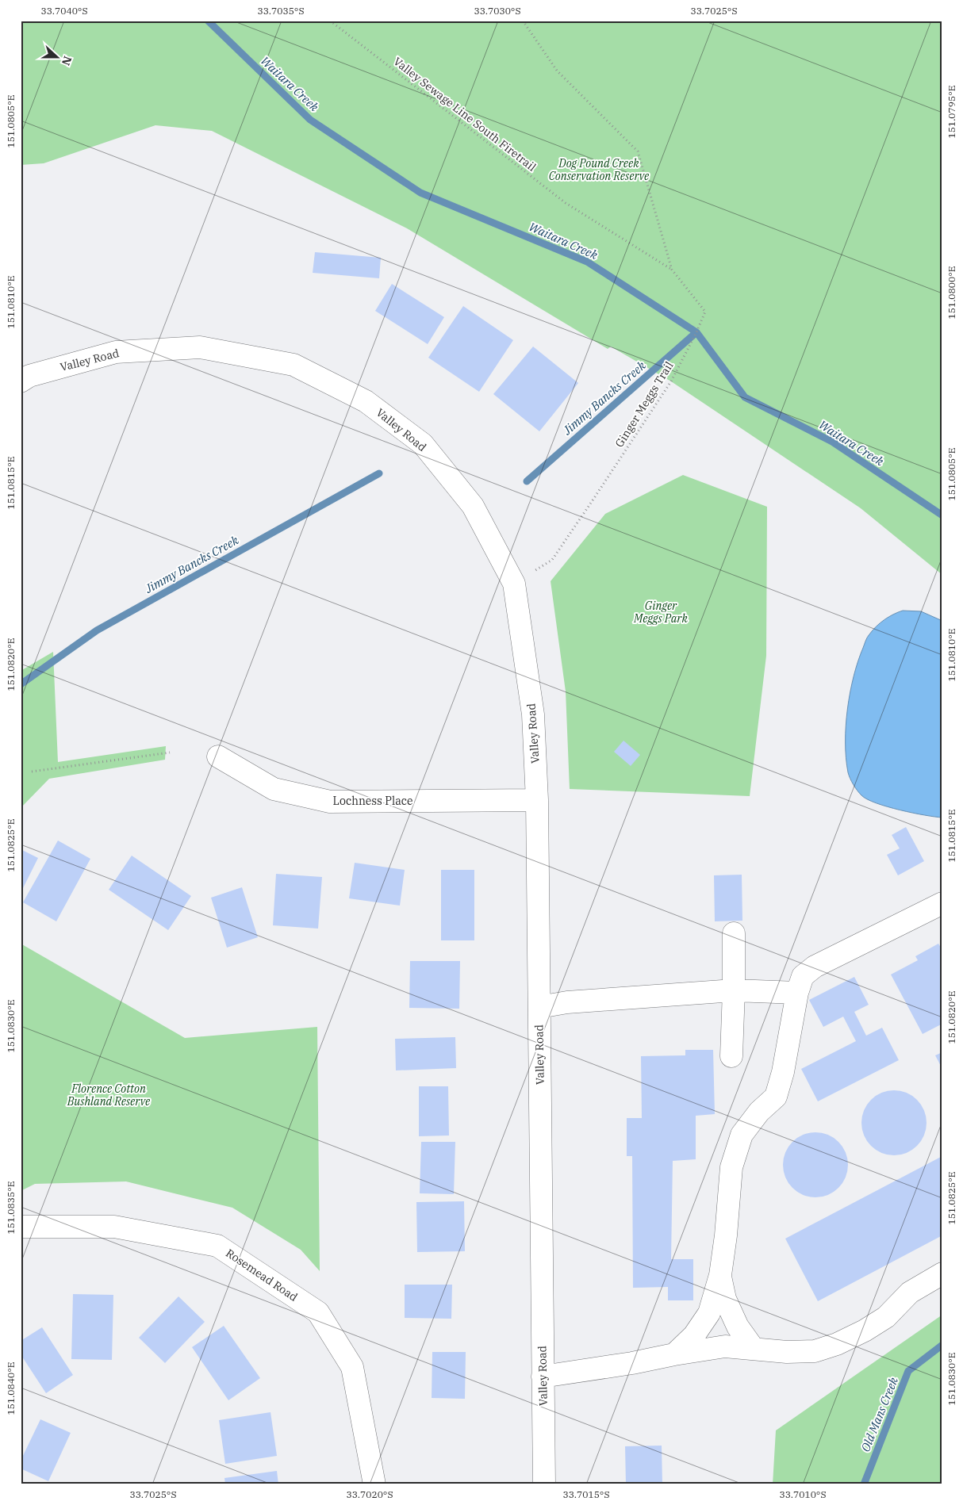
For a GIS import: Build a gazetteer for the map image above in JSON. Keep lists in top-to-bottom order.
{
  "streets": {
    "street": ["Valley Road", "Lochness Place", "Rosemead Road"],
    "path": ["Valley Sewage Line South Firetrail", "Ginger Meggs Trail"]
  },
  "crossings": [
    ["Valley Sewage Line South Firetrail", "Ginger Meggs Trail"],
    ["Valley Road", "Ginger Meggs Trail"],
    ["Valley Road", "Lochness Place"]
  ],
  "water": ["Waitara Creek", "Jimmy Bancks Creek", "Old Mans Creek"],
  "parks": ["Dog Pound Creek Conservation Reserve", "Ginger Meggs Park", "Florence Cotton Bushland Reserve"],
  "north": "right",
  "coordinates": [
    "33.7040°S",
    "33.7035°S",
    "33.7030°S",
    "33.7025°S",
    "151.0795°E",
    "151.0805°E",
    "151.0800°E",
    "151.0810°E",
    "151.0815°E",
    "151.0820°E",
    "151.0825°E",
    "151.0830°E",
    "151.0835°E",
    "151.0840°E",
    "33.7020°S",
    "33.7015°S",
    "33.7010°S"
  ]
}
